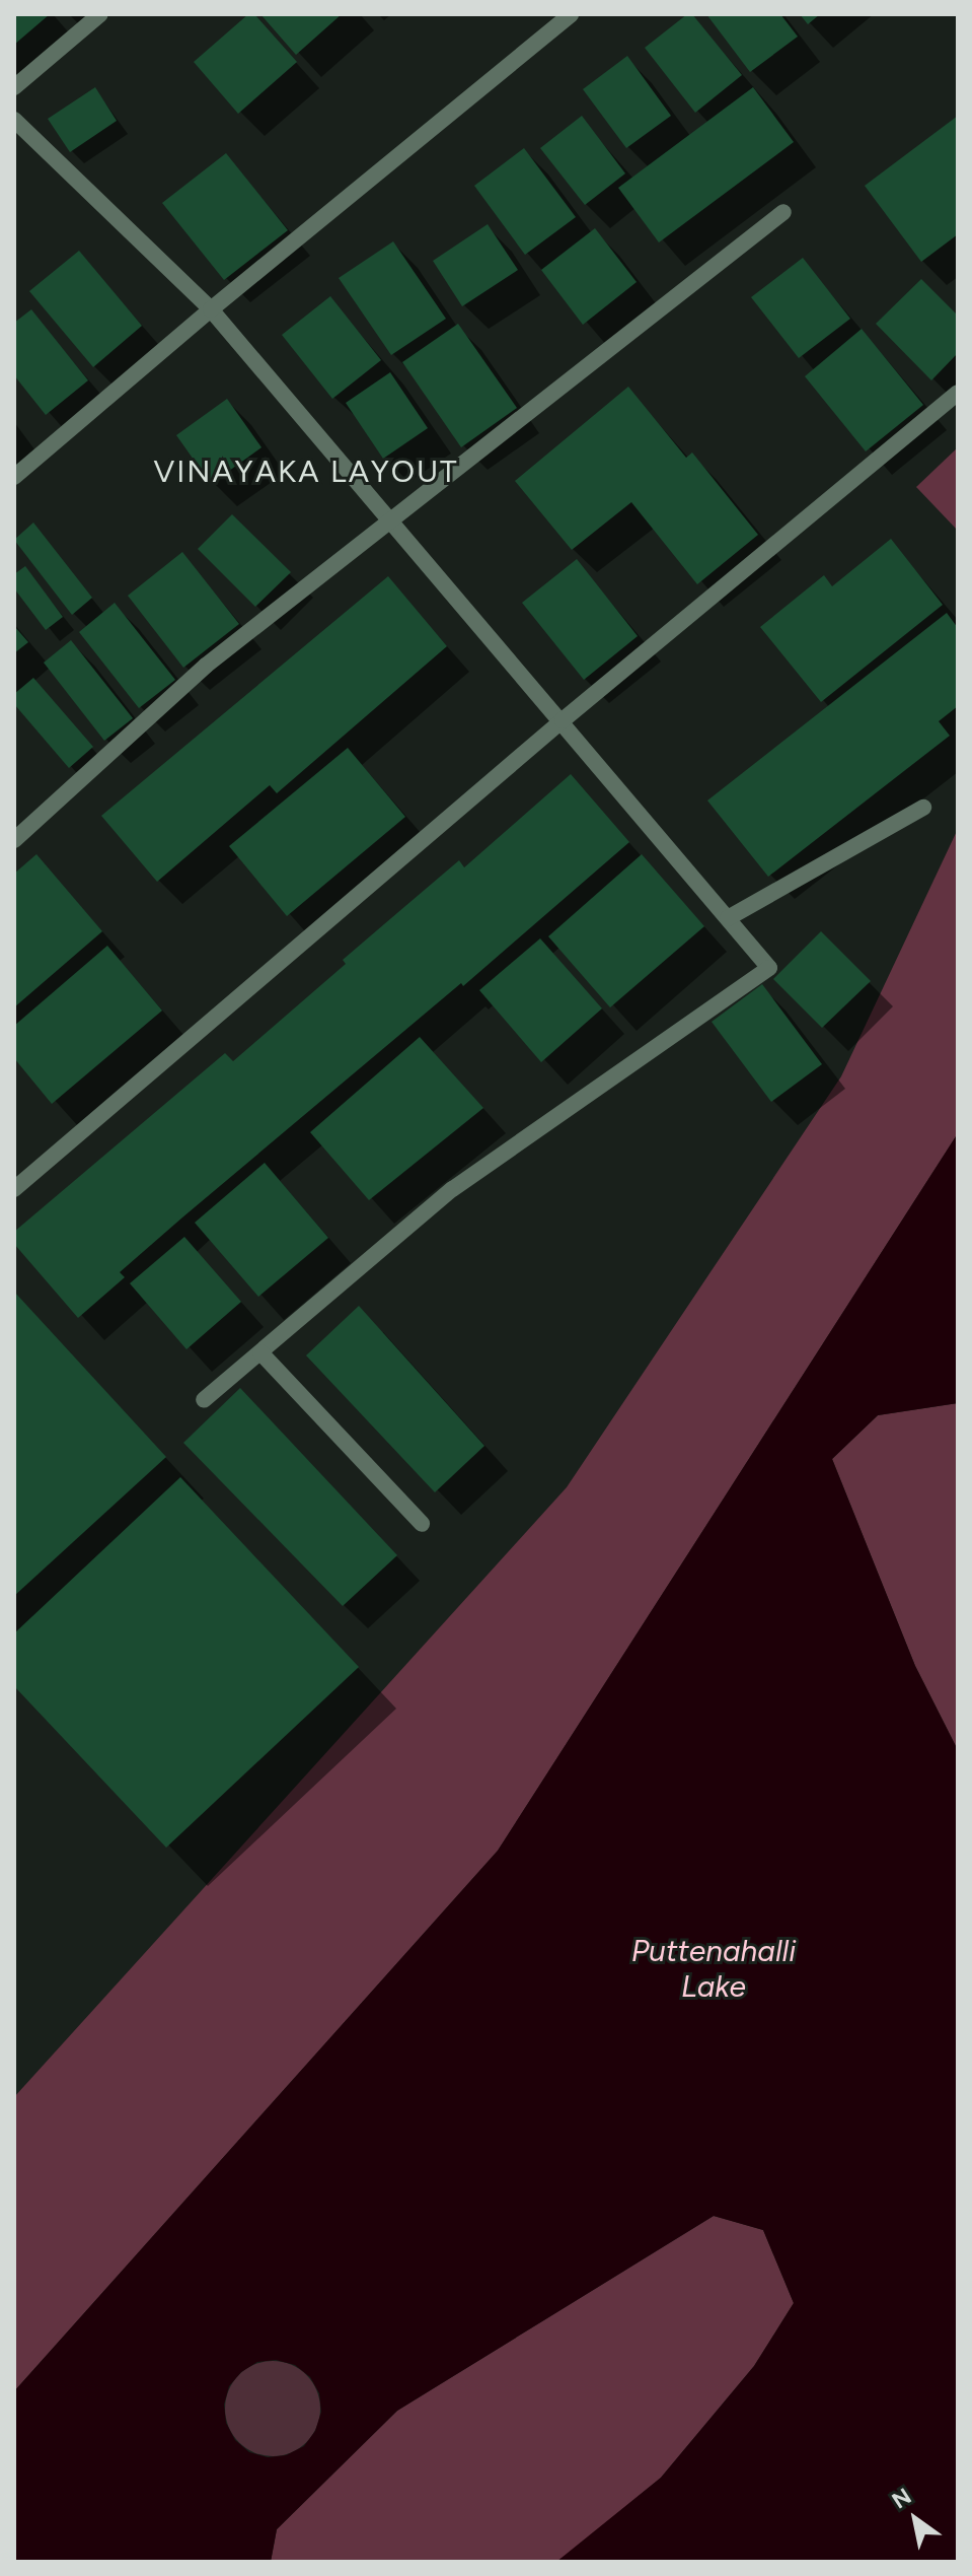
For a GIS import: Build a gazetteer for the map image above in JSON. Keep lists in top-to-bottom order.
{
  "districts": ["VINAYAKA LAYOUT"],
  "water": ["Puttenahalli Lake"],
  "north": "top left"
}
